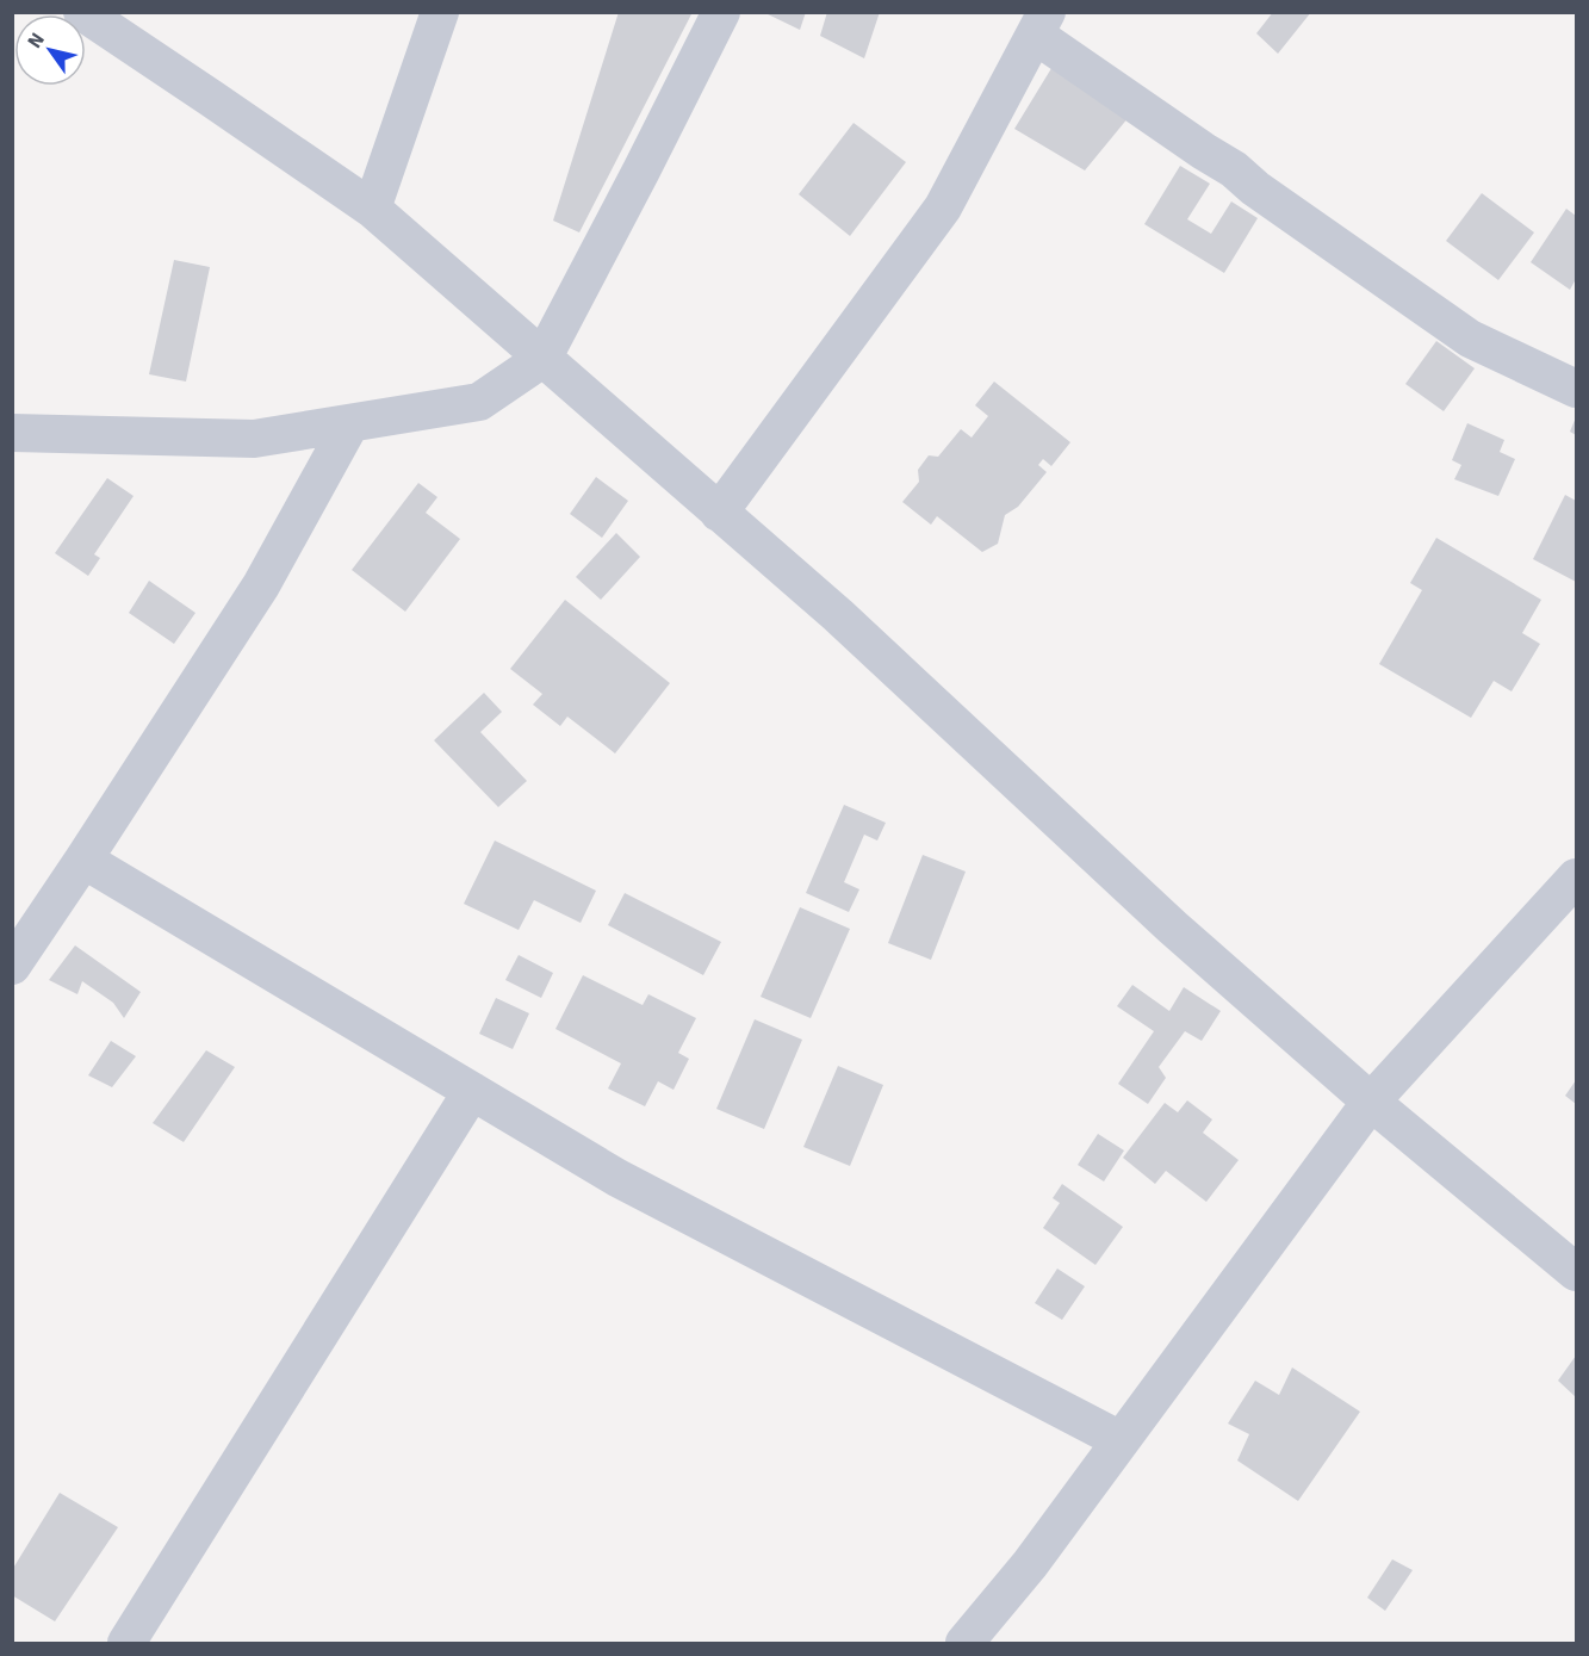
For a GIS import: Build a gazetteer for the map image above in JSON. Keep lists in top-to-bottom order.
{
  "north": "top left"
}
